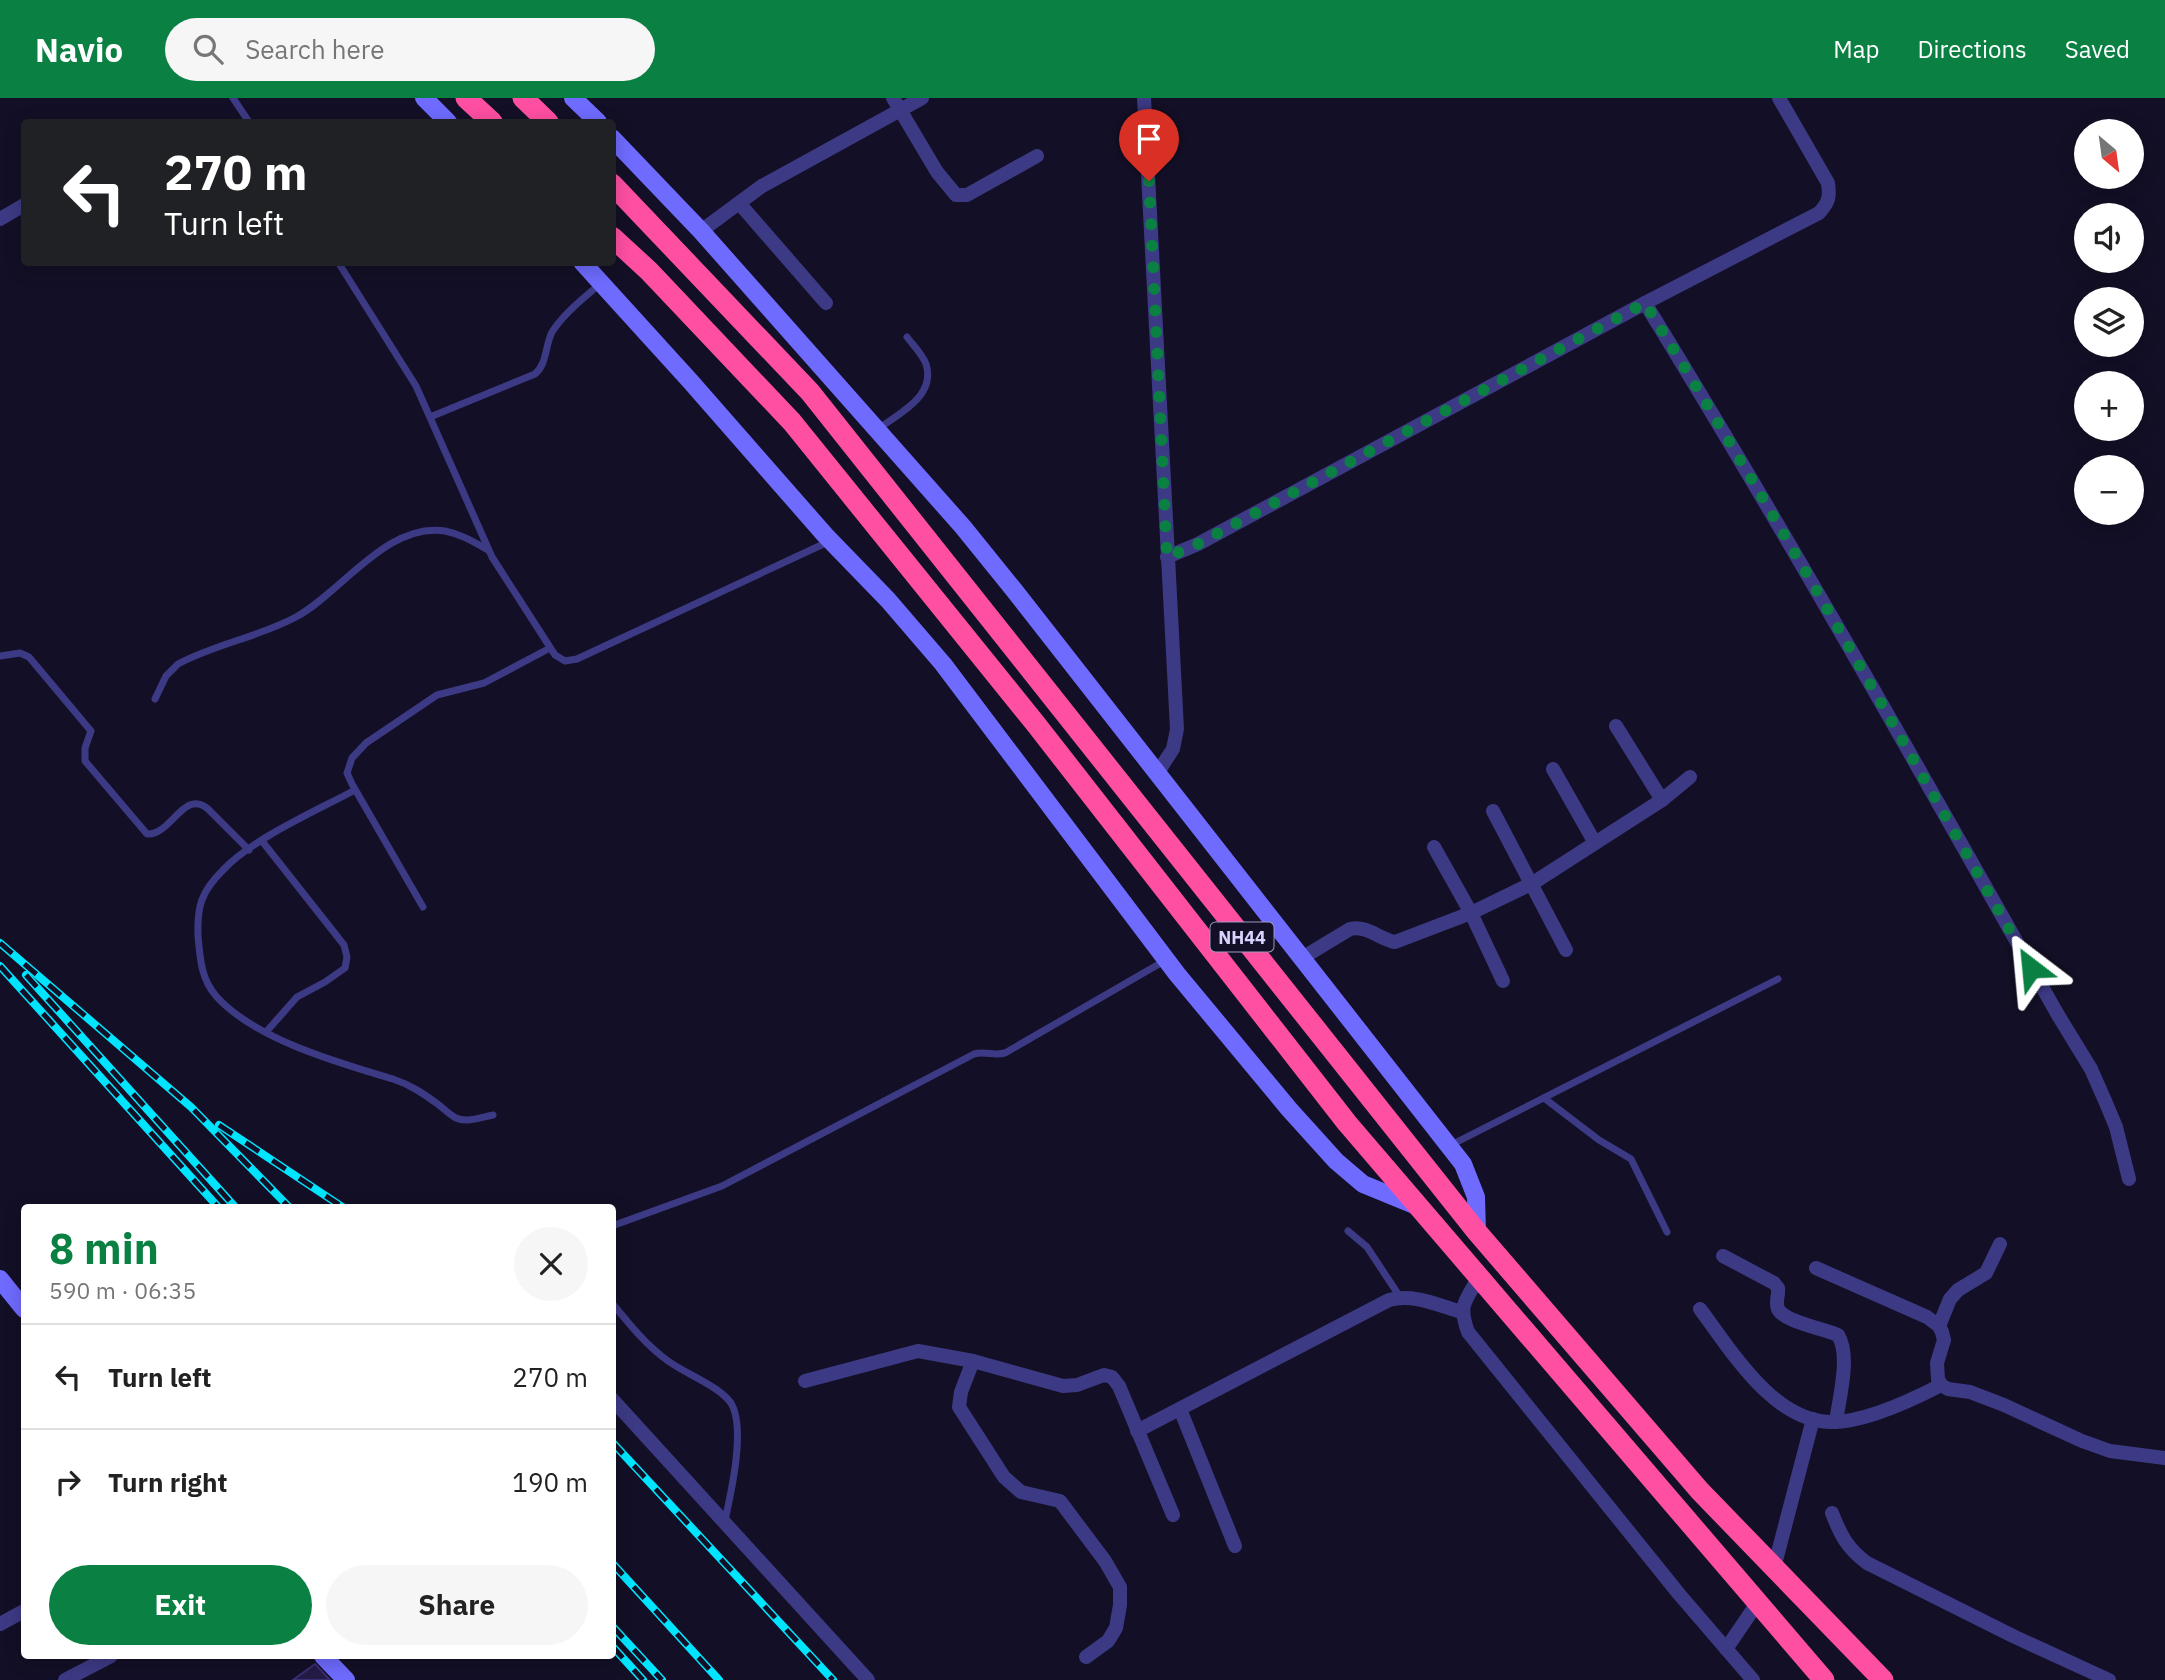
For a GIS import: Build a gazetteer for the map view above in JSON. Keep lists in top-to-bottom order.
{
  "streets": {
    "highway": ["NH44"]
  },
  "north": "bottom right",
  "page": {
    "header": "Navio",
    "search": "Search here",
    "nav": ["Map", "Directions", "Saved"],
    "map_buttons": ["+", "−"],
    "turn": ["270 m", "Turn left"],
    "heading": ["8 min", "590 m · 06:35"],
    "list": [
      {
        "name": "Turn left",
        "value": "270 m"
      },
      {
        "name": "Turn right",
        "value": "190 m"
      }
    ],
    "buttons": ["Exit", "Share"]
  }
}
